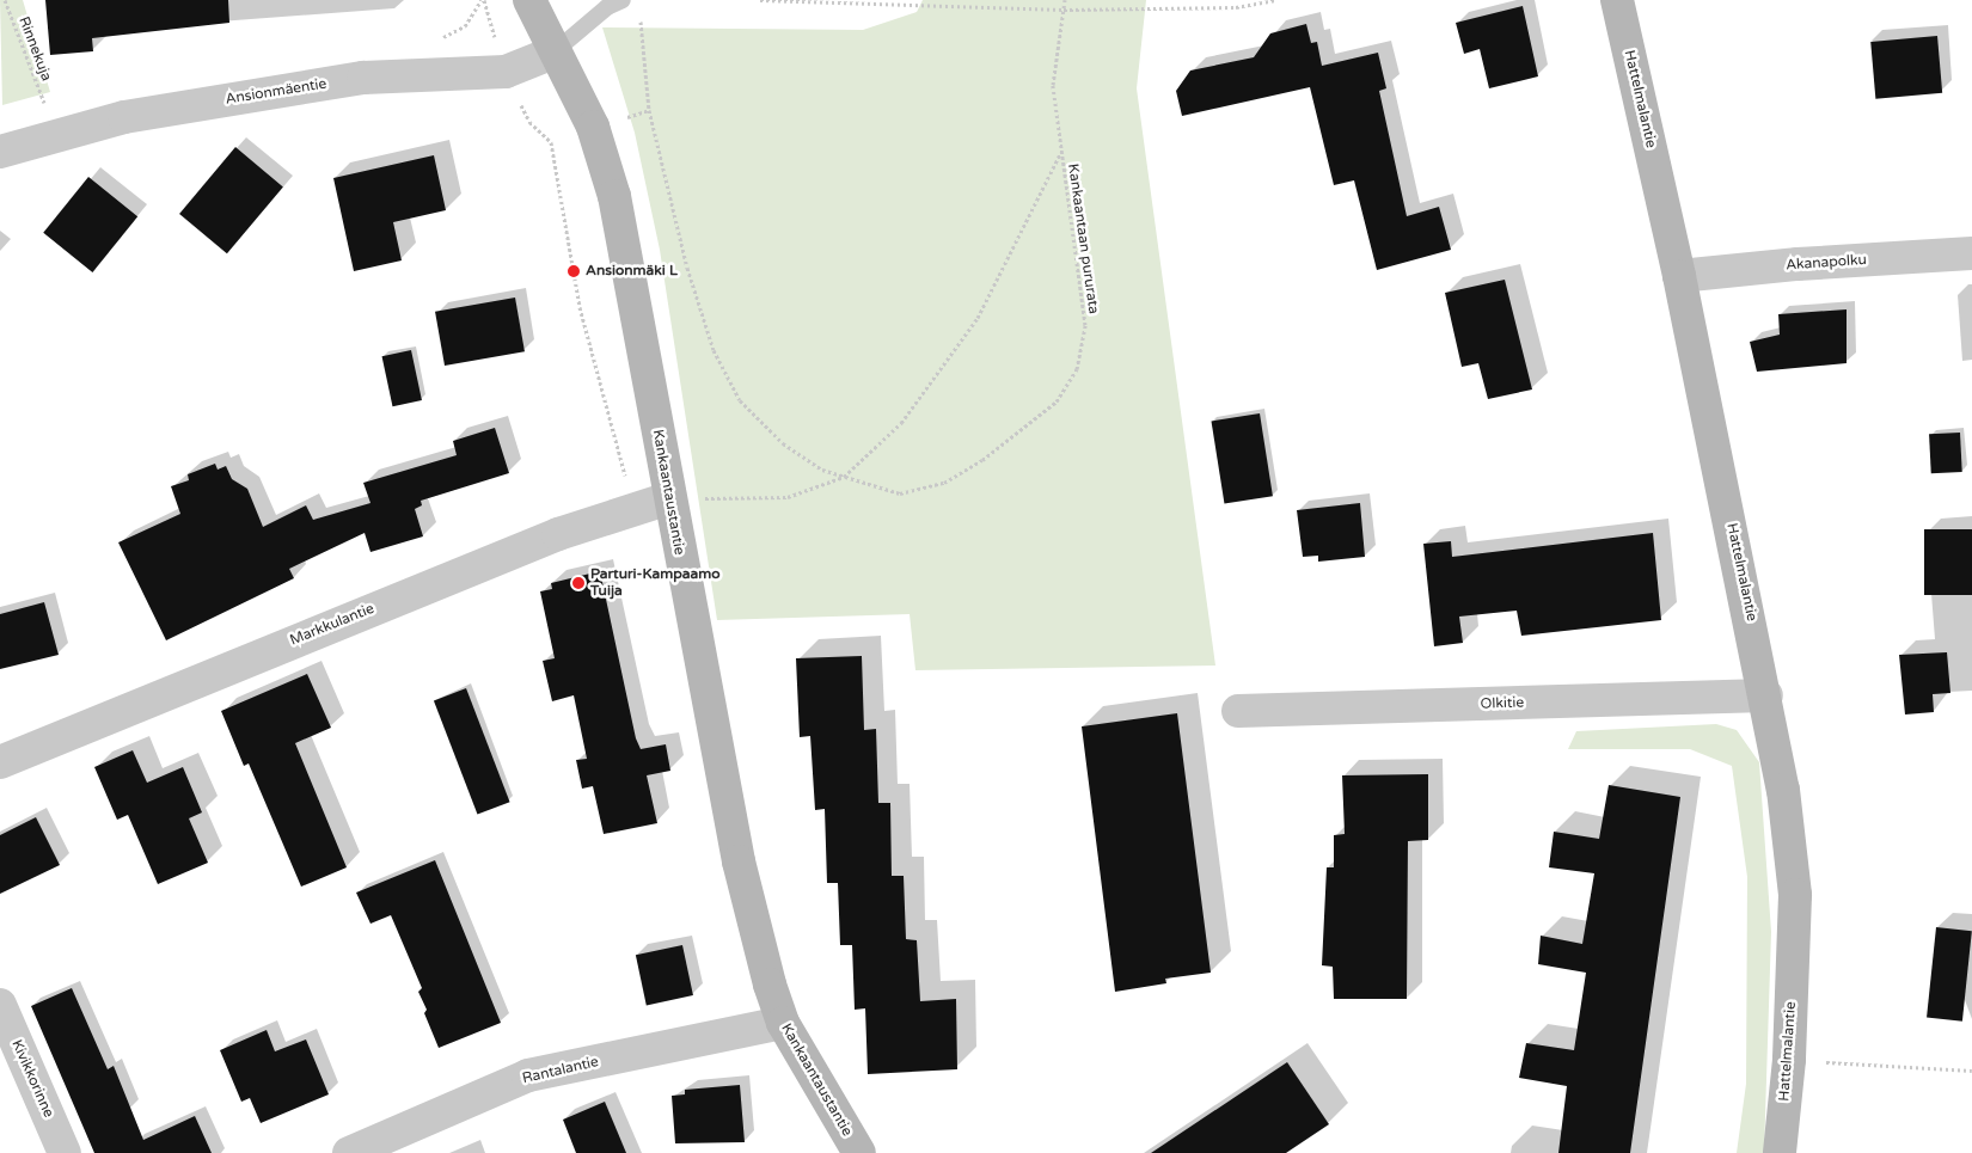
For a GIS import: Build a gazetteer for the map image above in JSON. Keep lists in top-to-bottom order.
{
  "streets": {
    "street": [
      "Ansionmäentie",
      "Hattelmalantie",
      "Akanapolku",
      "Kankaantaustantie",
      "Markkulantie",
      "Olkitie",
      "Rantalantie",
      "Kivikkorinne"
    ],
    "path": ["Rinnekuja", "Kankaantaan pururata"]
  },
  "crossings": [
    ["Ansionmäentie", "Kankaantaustantie"],
    ["Hattelmalantie", "Akanapolku"],
    ["Hattelmalantie", "Olkitie"],
    ["Kankaantaustantie", "Markkulantie"],
    ["Kankaantaustantie", "Rantalantie"]
  ],
  "places": ["Ansionmäki L", "Parturi-Kampaamo Tuija"]
}
